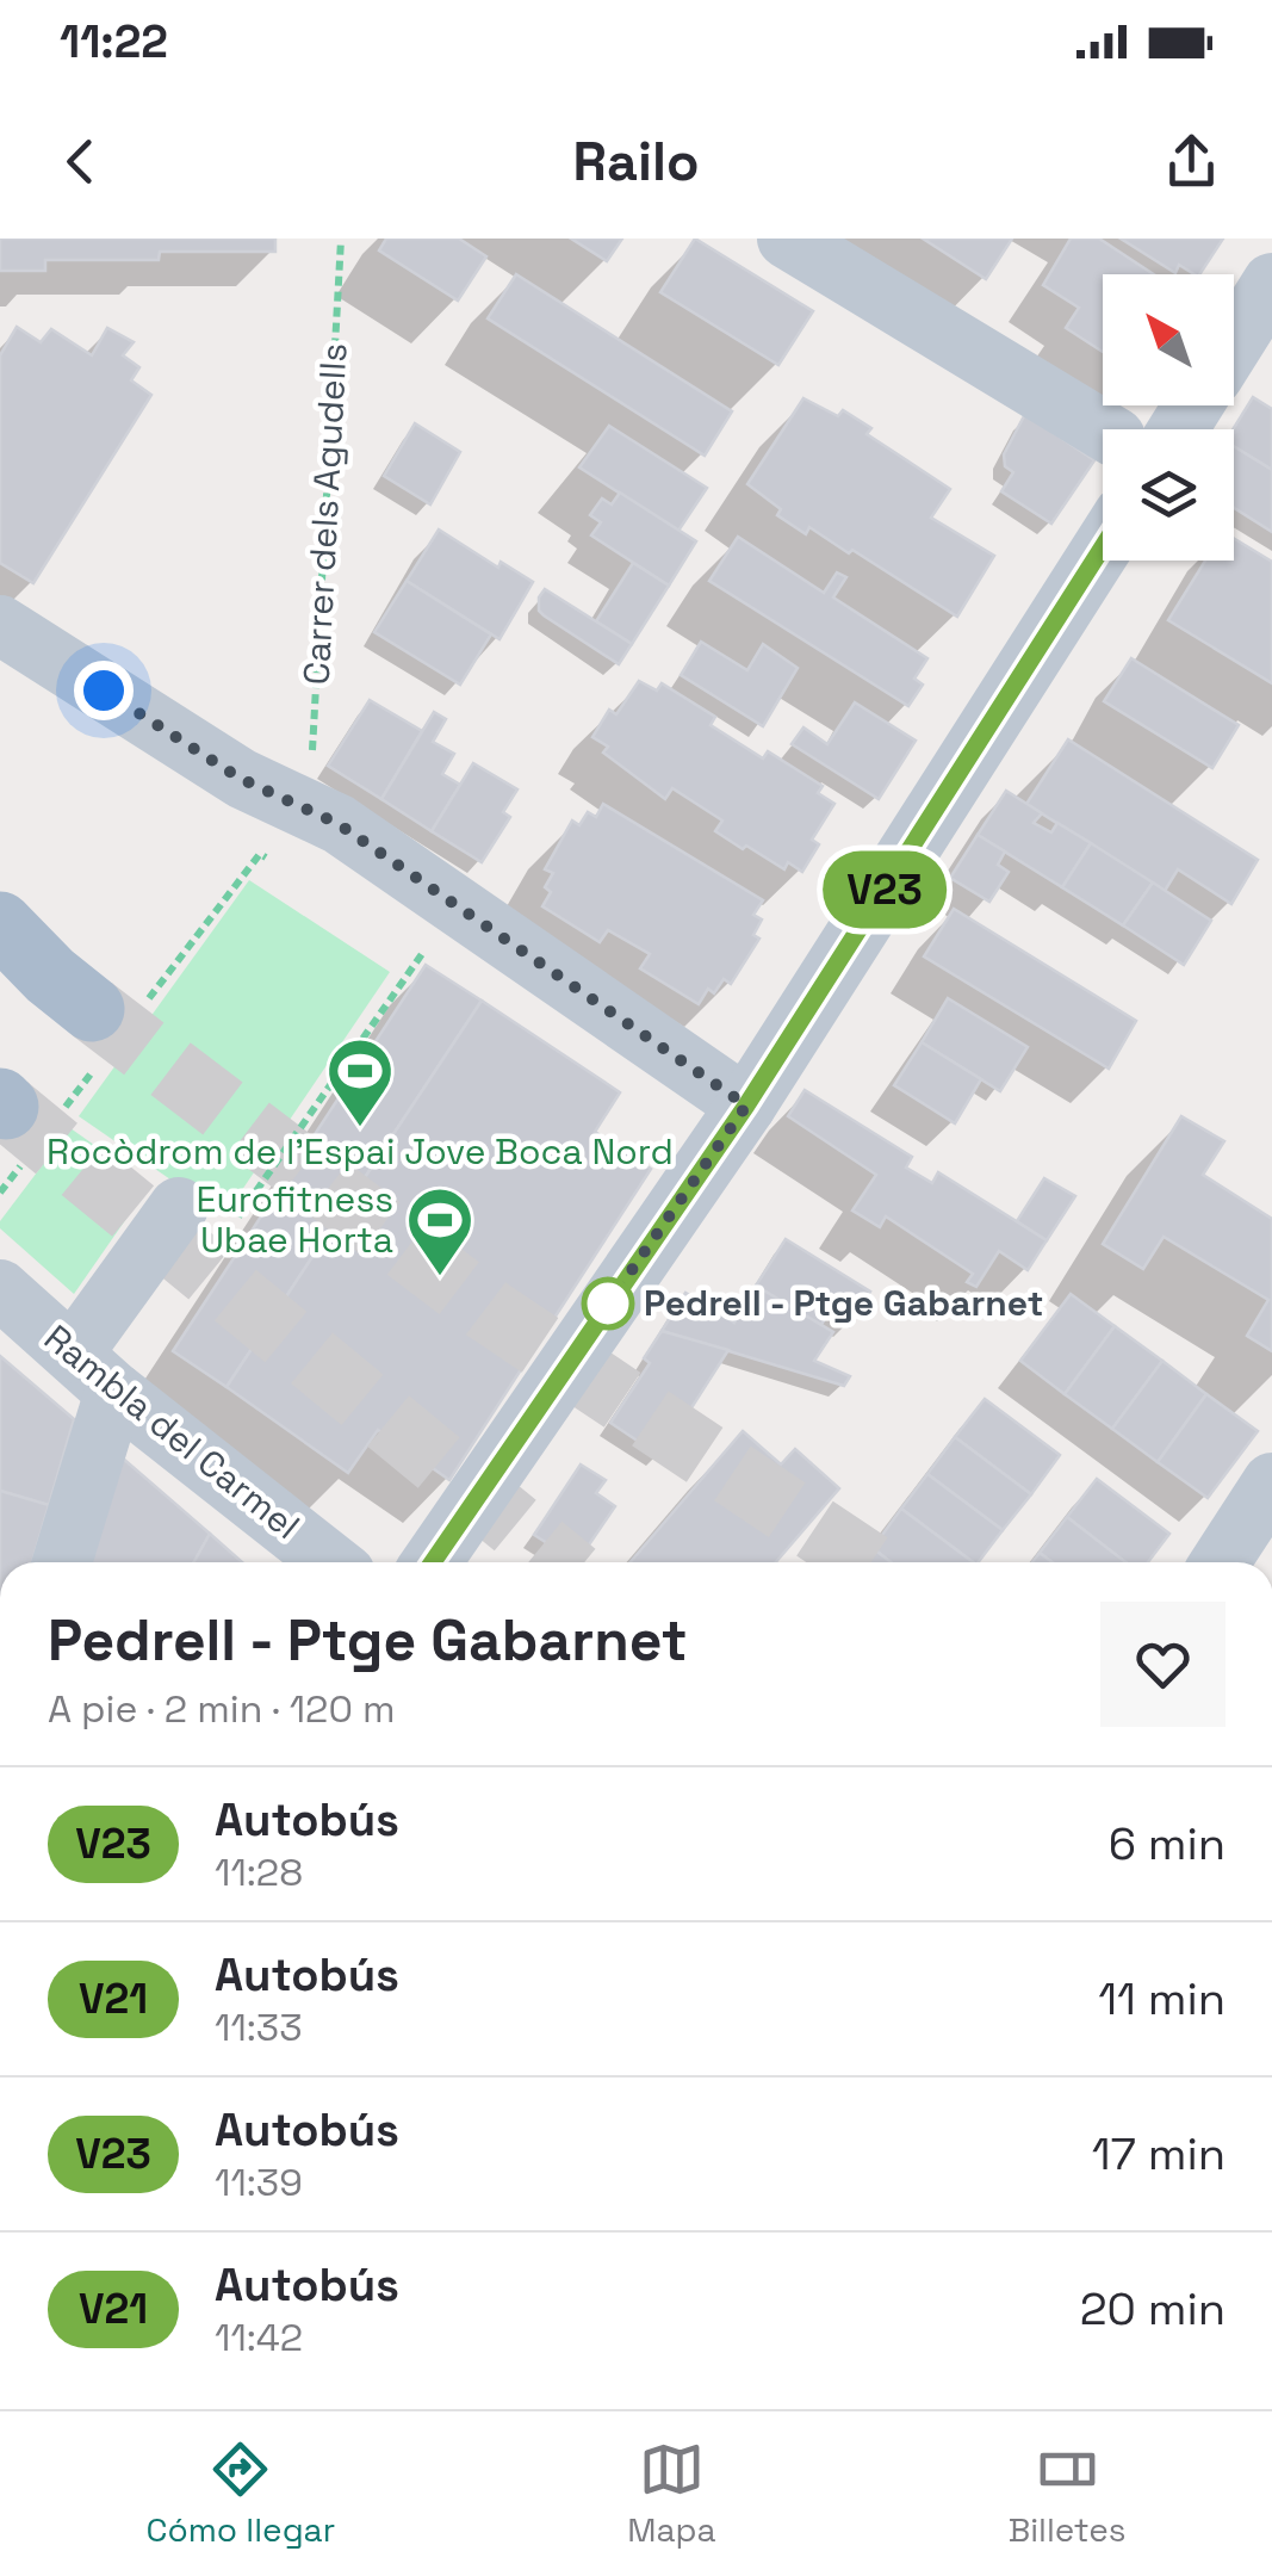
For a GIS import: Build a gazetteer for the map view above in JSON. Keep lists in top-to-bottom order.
{
  "streets": {
    "street": ["Rambla del Carmel"],
    "path": ["Carrer dels Agudells"]
  },
  "places": {
    "sports": ["Rocòdrom de l'Espai Jove Boca Nord", "Eurofitness Ubae Horta"],
    "other": ["Pedrell - Ptge Gabarnet"]
  },
  "lines": ["bus line V23"],
  "north": "top left",
  "page": {
    "status": "11:22",
    "header": "Railo",
    "on_map": "V23",
    "heading": ["Pedrell - Ptge Gabarnet", "A pie · 2 min · 120 m"],
    "list": [
      {
        "mark": "V23",
        "name": "Autobús",
        "note": "11:28",
        "value": "6 min"
      },
      {
        "mark": "V21",
        "name": "Autobús",
        "note": "11:33",
        "value": "11 min"
      },
      {
        "mark": "V23",
        "name": "Autobús",
        "note": "11:39",
        "value": "17 min"
      },
      {
        "mark": "V21",
        "name": "Autobús",
        "note": "11:42",
        "value": "20 min"
      }
    ],
    "tabs": ["Cómo llegar", "Mapa", "Billetes"]
  }
}
